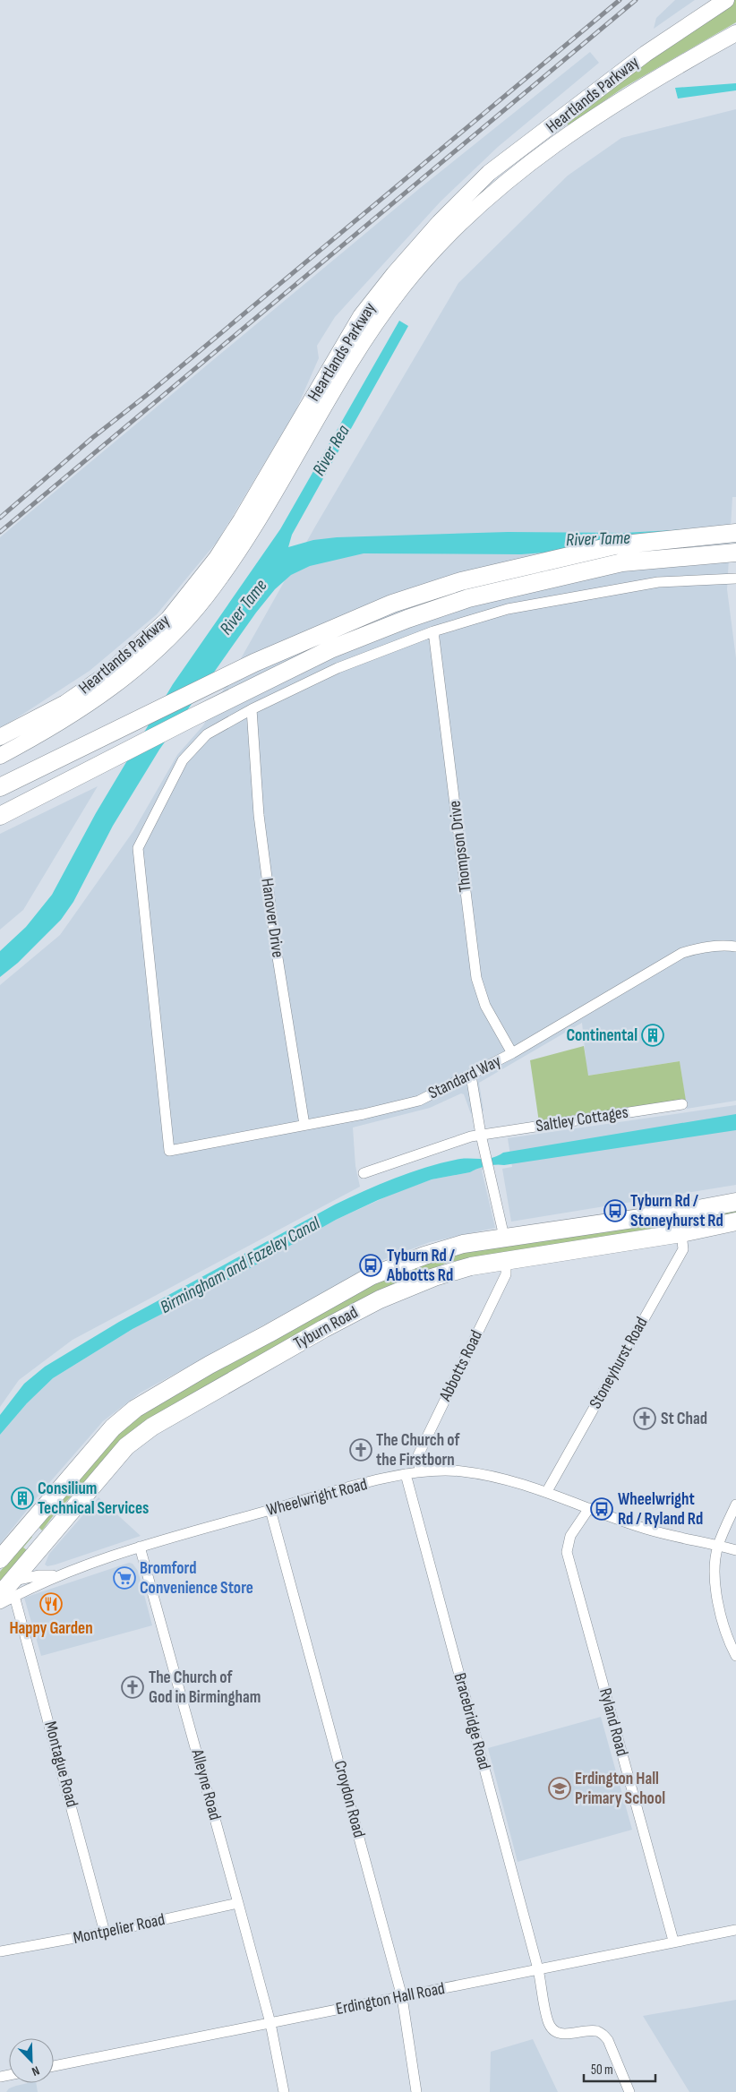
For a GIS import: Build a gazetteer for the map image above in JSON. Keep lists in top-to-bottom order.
{
  "streets": {
    "highway": ["Tyburn Road"],
    "main road": ["Heartlands Parkway"],
    "street": [
      "Thompson Drive",
      "Hanover Drive",
      "Standard Way",
      "Saltley Cottages",
      "Stoneyhurst Road",
      "Abbotts Road",
      "Wheelwright Road",
      "Bracebridge Road",
      "Ryland Road",
      "Montague Road",
      "Alleyne Road",
      "Croydon Road",
      "Montpelier Road",
      "Erdington Hall Road"
    ]
  },
  "crossings": [
    ["Thompson Drive", "Standard Way"],
    ["Hanover Drive", "Standard Way"],
    ["Tyburn Road", "Stoneyhurst Road"],
    ["Tyburn Road", "Abbotts Road"],
    ["Tyburn Road", "Wheelwright Road"],
    ["Tyburn Road", "Montague Road"],
    ["Stoneyhurst Road", "Wheelwright Road"],
    ["Abbotts Road", "Wheelwright Road"],
    ["Wheelwright Road", "Bracebridge Road"],
    ["Wheelwright Road", "Ryland Road"],
    ["Wheelwright Road", "Montague Road"],
    ["Wheelwright Road", "Alleyne Road"],
    ["Wheelwright Road", "Croydon Road"],
    ["Bracebridge Road", "Erdington Hall Road"],
    ["Ryland Road", "Erdington Hall Road"],
    ["Montague Road", "Montpelier Road"],
    ["Alleyne Road", "Montpelier Road"],
    ["Alleyne Road", "Erdington Hall Road"],
    ["Croydon Road", "Erdington Hall Road"]
  ],
  "water": ["River Rea", "River Tame", "Birmingham and Fazeley Canal"],
  "places": {
    "building": ["Continental", "Consilium Technical Services"],
    "bus stop": ["Tyburn Rd / Stoneyhurst Rd", "Tyburn Rd / Abbotts Rd", "Wheelwright Rd / Ryland Rd"],
    "church": ["St Chad", "The Church of the Firstborn", "The Church of God in Birmingham"],
    "supermarket": ["Bromford Convenience Store"],
    "restaurant": ["Happy Garden"],
    "school or university": ["Erdington Hall Primary School"]
  },
  "scale_bar": "50 m",
  "north": "bottom right"
}
